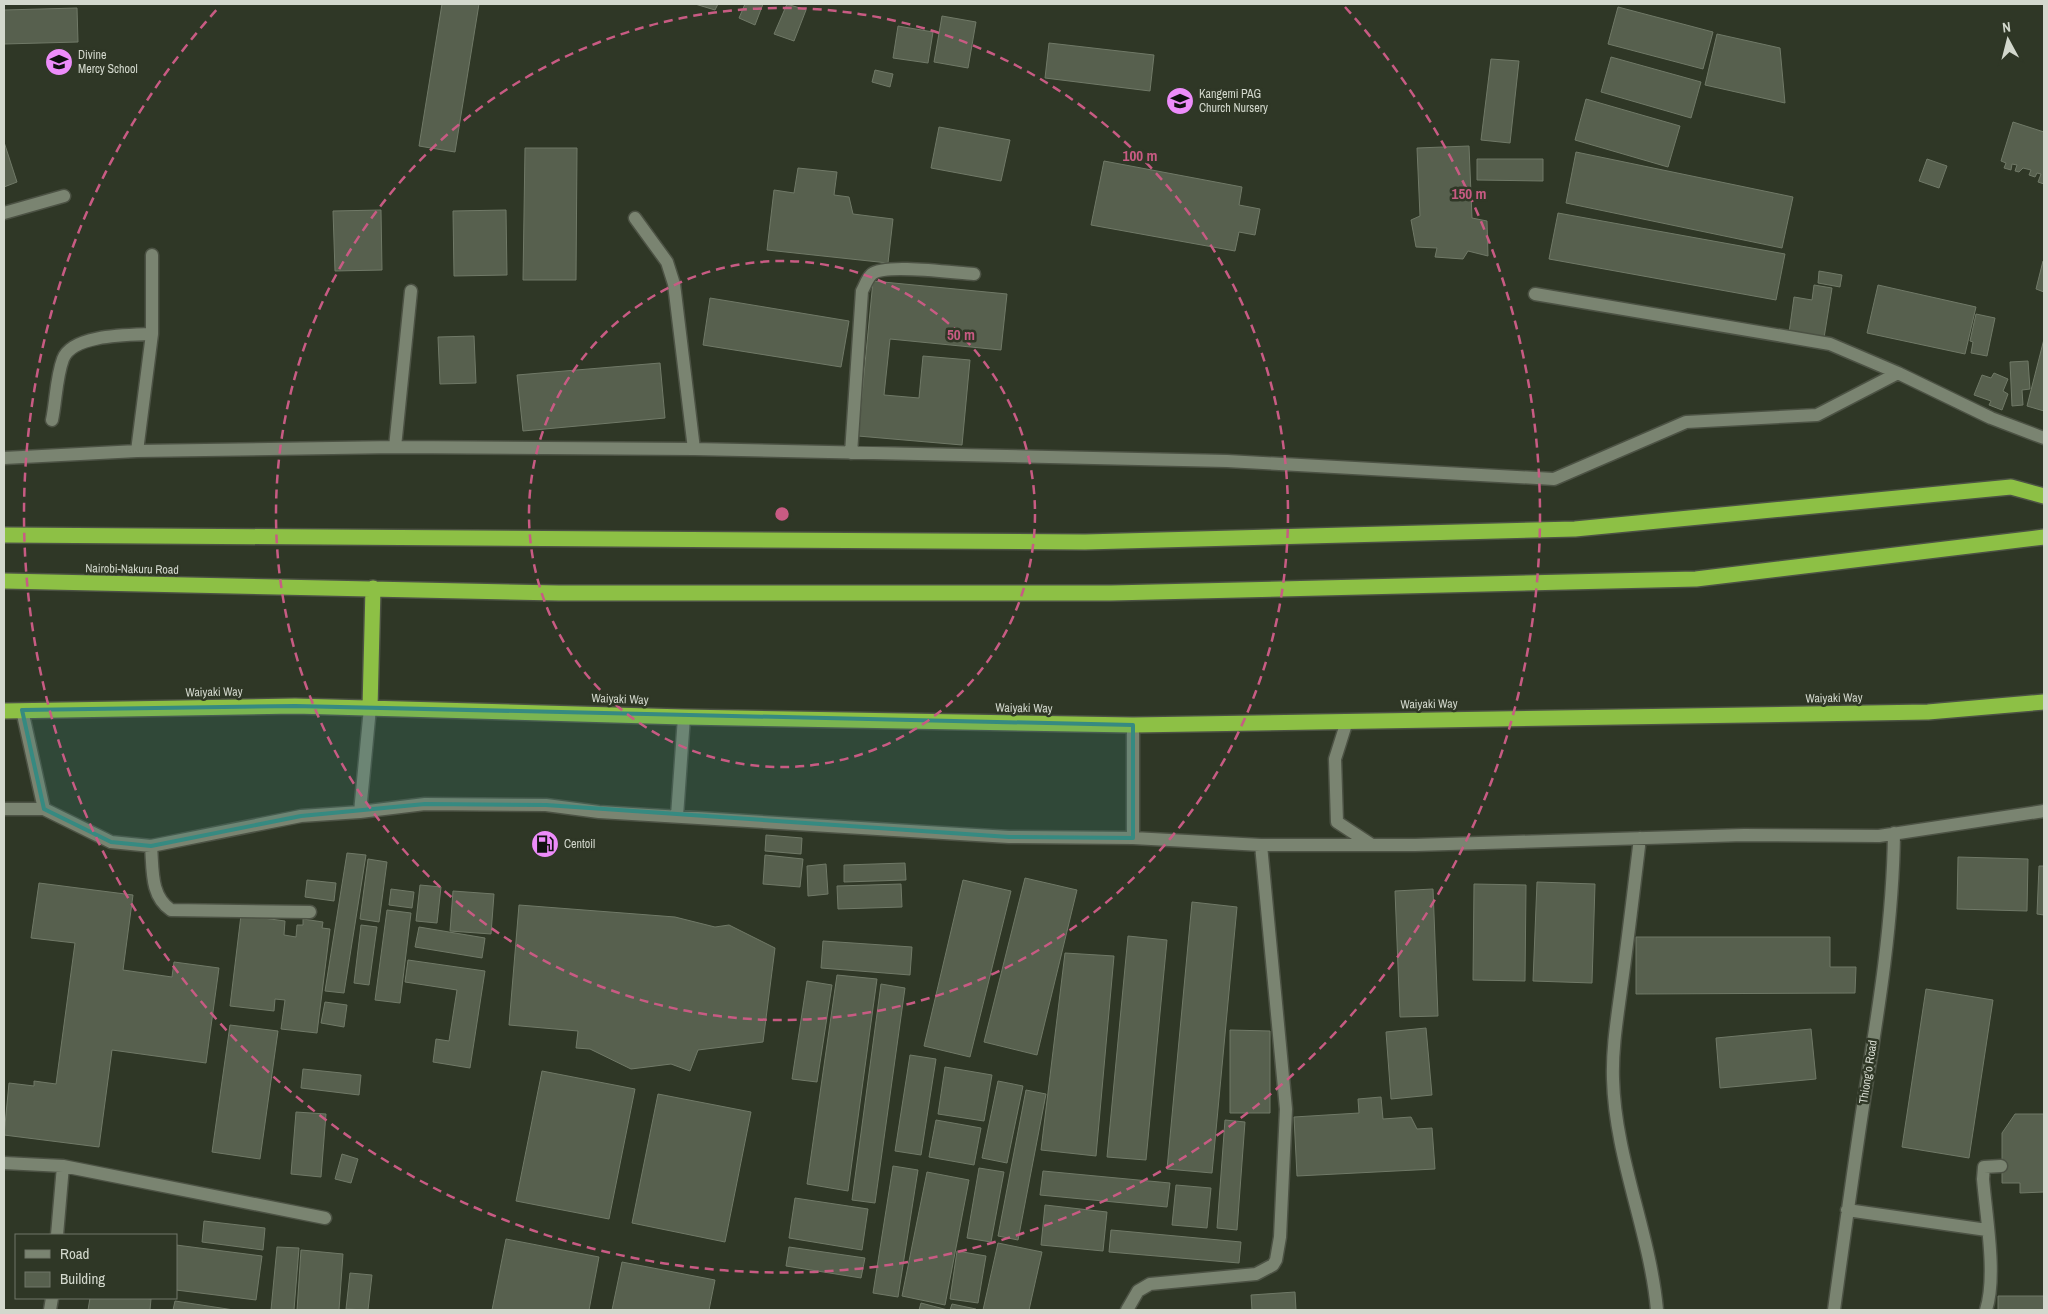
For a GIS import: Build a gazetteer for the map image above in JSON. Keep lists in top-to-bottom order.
{
  "streets": {
    "highway": ["Nairobi-Nakuru Road", "Waiyaki Way"],
    "street": ["Thiong'o Road"]
  },
  "places": {
    "school or university": ["Divine Mercy School", "Kangemi PAG Church Nursery"],
    "fuel station": ["Centoil"]
  },
  "legend": ["Road", "Building"],
  "north": "top",
  "rings": ["100 m", "150 m", "50 m"]
}
